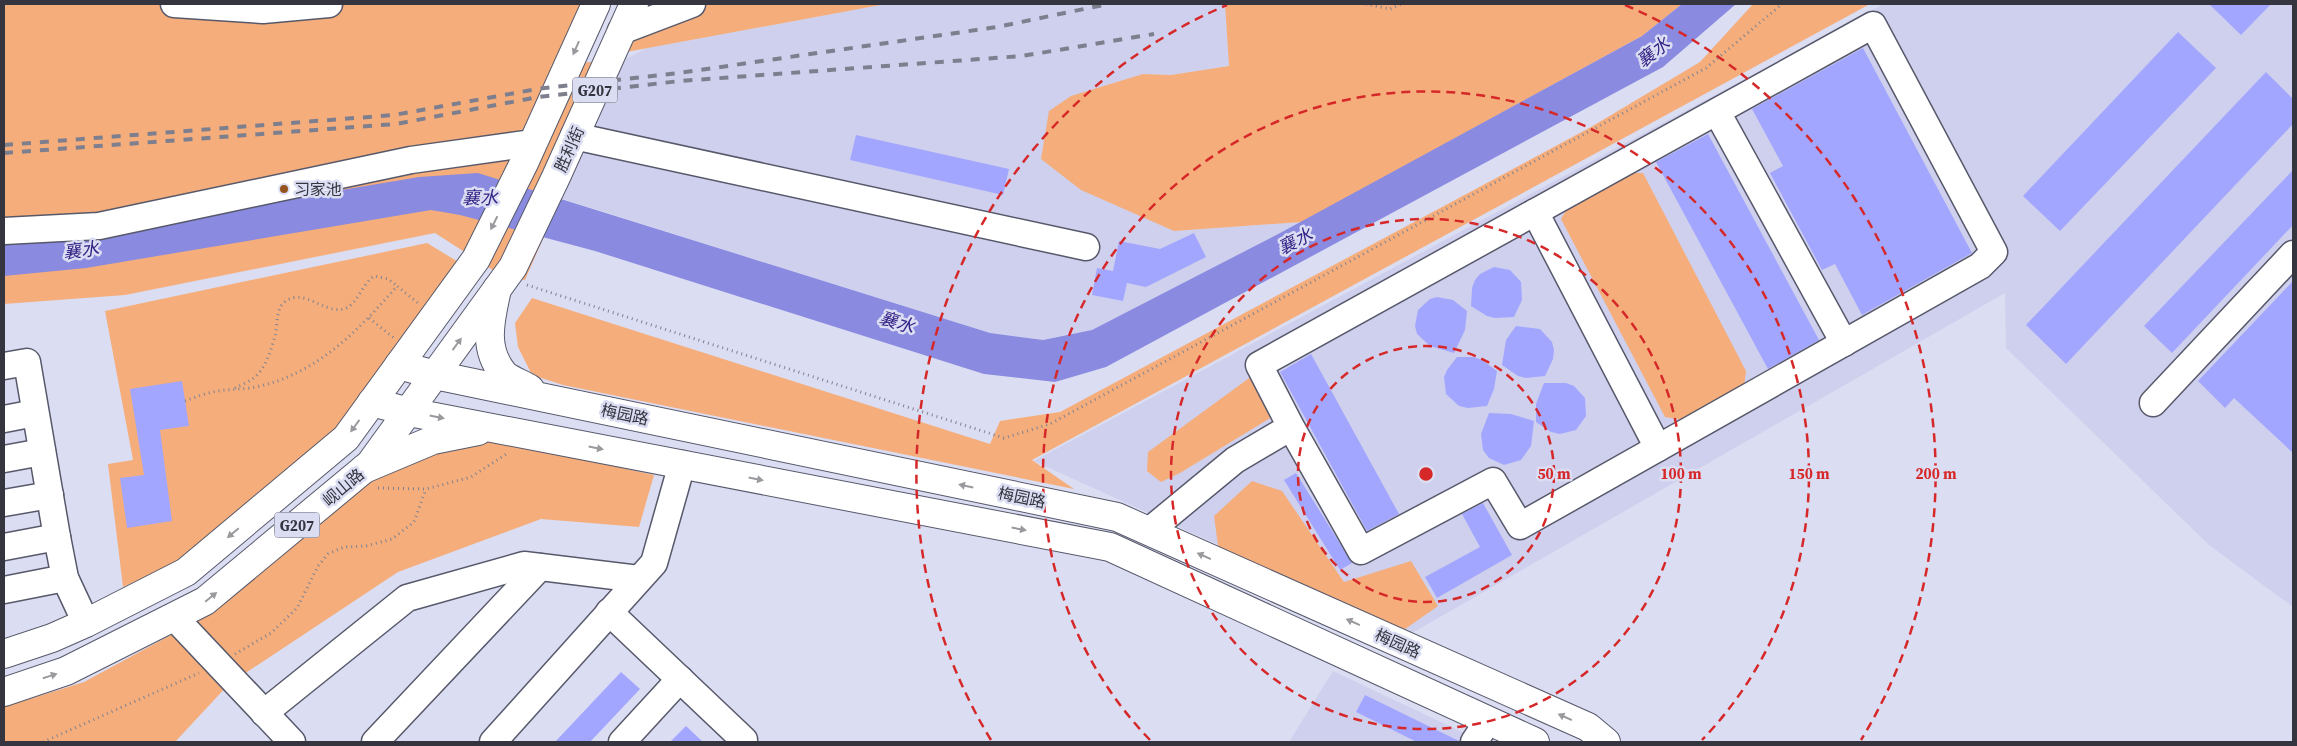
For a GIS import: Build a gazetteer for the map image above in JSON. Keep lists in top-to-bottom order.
{
  "streets": {
    "main road": [
      "G207",
      "胜利街",
      "梅园路",
      "岘山路"
    ]
  },
  "crossings": [
    ["G207", "梅园路"],
    ["胜利街", "岘山路"],
    ["梅园路", "岘山路"]
  ],
  "water": ["襄水"],
  "places": ["习家池"],
  "rings": [
    "50 m",
    "100 m",
    "150 m",
    "200 m"
  ]
}
